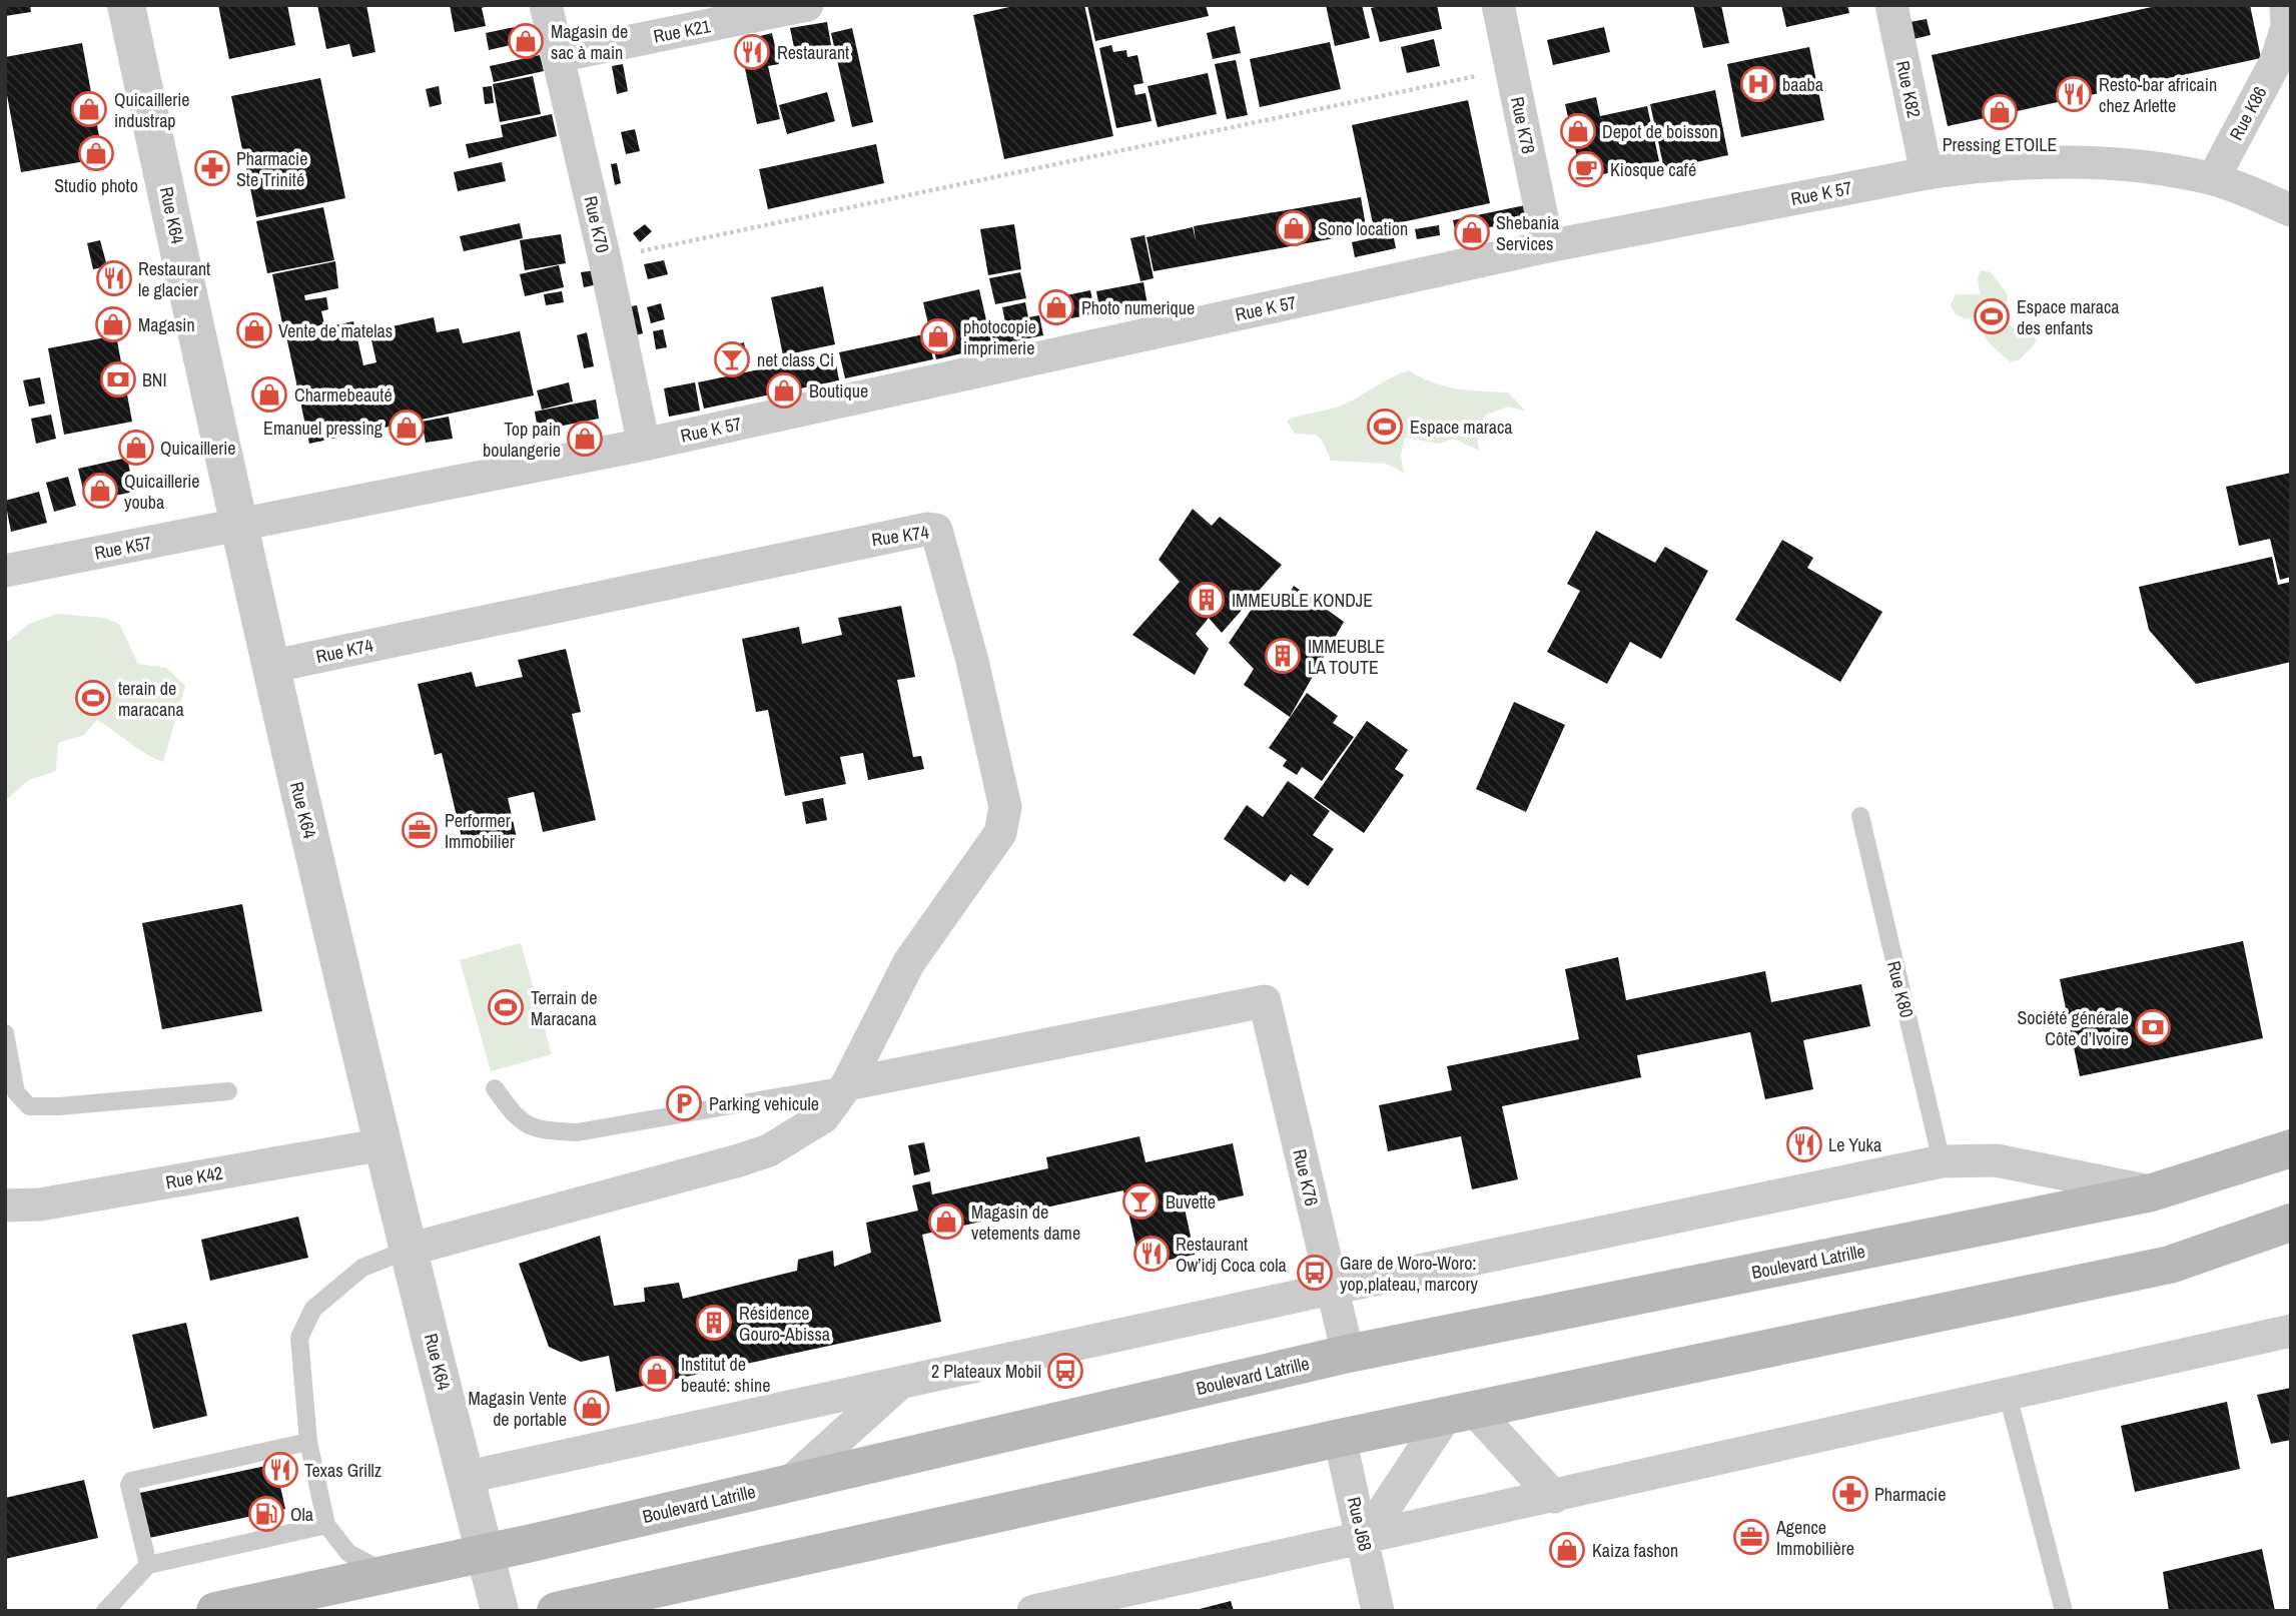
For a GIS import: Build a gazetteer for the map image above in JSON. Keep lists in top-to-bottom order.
{
  "streets": {
    "main road": ["Boulevard Latrille"],
    "street": [
      "Rue K21",
      "Rue K82",
      "Rue K86",
      "Rue K78",
      "Rue K 57",
      "Rue K64",
      "Rue K70",
      "Rue K74",
      "Rue K57",
      "Rue K42",
      "Rue K76",
      "Rue J68"
    ],
    "lane": ["Rue K80"]
  },
  "crossings": [
    ["Rue K21", "Rue K70"],
    ["Rue K82", "Rue K 57"],
    ["Rue K86", "Rue K 57"],
    ["Rue K78", "Rue K 57"],
    ["Rue K 57", "Rue K64"],
    ["Rue K 57", "Rue K70"],
    ["Rue K 57", "Rue K57"],
    ["Rue K64", "Rue K74"],
    ["Rue K64", "Rue K57"],
    ["Rue K64", "Rue K42"],
    ["Rue K64", "Boulevard Latrille"],
    ["Rue K74", "Rue K76"],
    ["Rue K76", "Boulevard Latrille"]
  ],
  "places": {
    "shop": [
      "Magasin de sac à main",
      "Quicaillerie industrap",
      "Pressing ETOILE",
      "Depot de boisson",
      "Studio photo",
      "Sono location",
      "Shebania Services",
      "Photo numerique",
      "Magasin",
      "Vente de matelas",
      "photocopie imprimerie",
      "Boutique",
      "Charmebeauté",
      "Emanuel pressing",
      "Top pain boulangerie",
      "Quicaillerie",
      "Quicaillerie youba",
      "Magasin de vetements dame",
      "Institut de beauté: shine",
      "Magasin Vente de portable",
      "Kaiza fashon"
    ],
    "restaurant": [
      "Restaurant",
      "Resto-bar africain chez Arlette",
      "Restaurant le glacier",
      "Le Yuka",
      "Restaurant Ow’idj Coca cola",
      "Texas Grillz"
    ],
    "hospital": ["baaba"],
    "pharmacy": ["Pharmacie Ste Trinité", "Pharmacie"],
    "cafe": ["Kiosque café"],
    "sports": [
      "Espace maraca des enfants",
      "Espace maraca",
      "terain de maracana",
      "Terrain de Maracana"
    ],
    "bar": ["net class Ci", "Buvette"],
    "bank": ["BNI", "Société générale Côte d’Ivoire"],
    "building": ["IMMEUBLE KONDJE", "IMMEUBLE LA TOUTE", "Résidence Gouro-Abissa"],
    "office": ["Performer Immobilier", "Agence Immobilière"],
    "parking": ["Parking vehicule"],
    "bus stop": ["Gare de Woro-Woro: yop,plateau, marcory", "2 Plateaux Mobil"],
    "fuel station": ["Ola"]
  }
}
